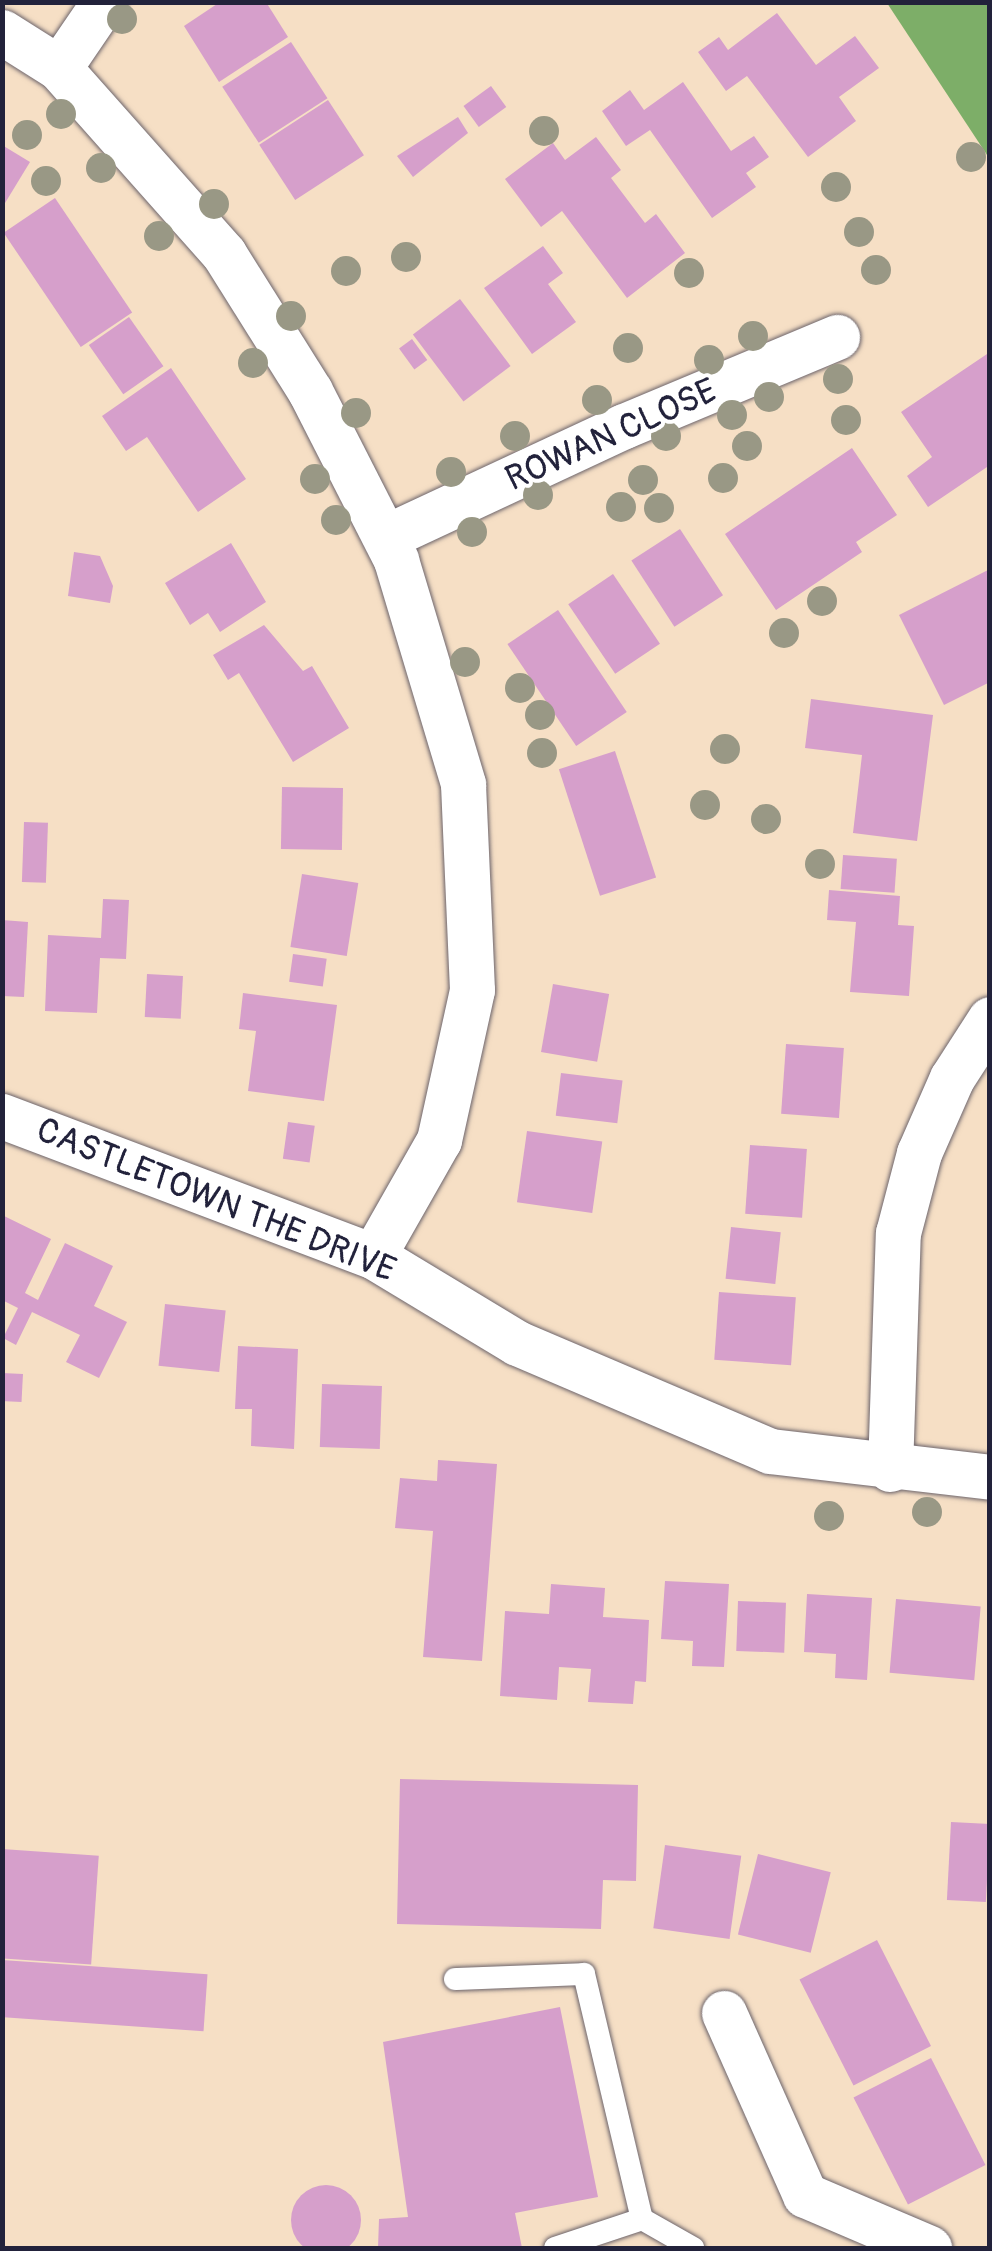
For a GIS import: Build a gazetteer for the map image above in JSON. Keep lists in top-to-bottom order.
{
  "streets": {
    "street": ["ROWAN CLOSE", "CASTLETOWN THE DRIVE"]
  }
}
